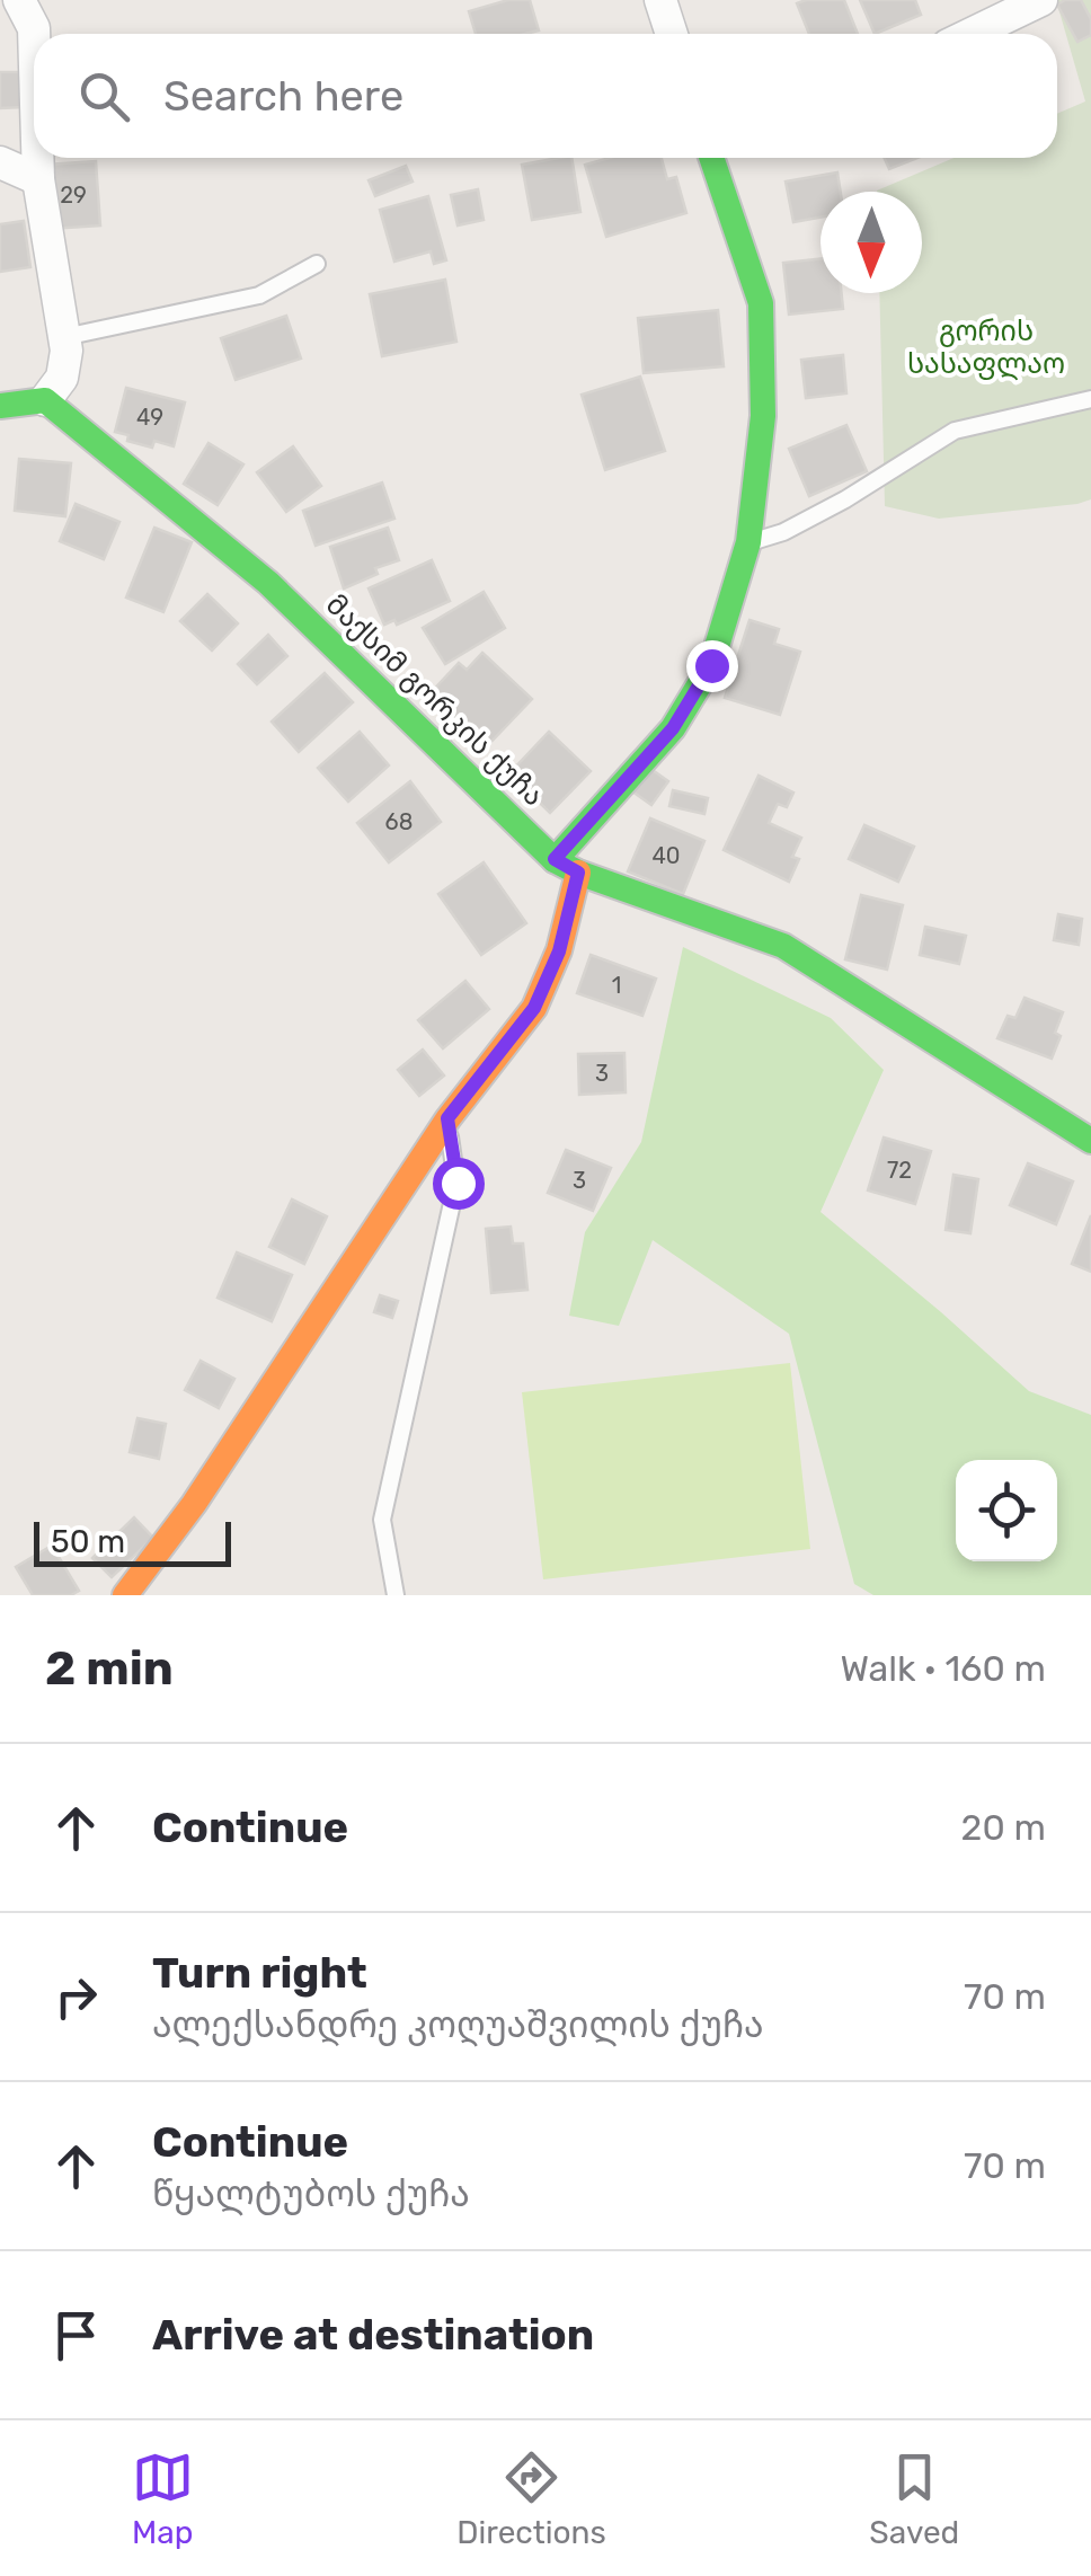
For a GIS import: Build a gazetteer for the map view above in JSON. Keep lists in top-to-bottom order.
{
  "streets": {
    "street": ["მაქსიმ გორკის ქუჩა"]
  },
  "parks": ["გორის სასაფლაო"],
  "house_numbers": [
    "29",
    "49",
    "68",
    "40",
    "1",
    "3",
    "72",
    "3"
  ],
  "scale_bar": "50 m",
  "north": "bottom",
  "page": {
    "search": "Search here",
    "scale": "50 m",
    "heading": ["2 min", "Walk · 160 m"],
    "list": [
      ["Continue", "20 m"],
      ["Turn right", "ალექსანდრე კოღუაშვილის ქუჩა", "70 m"],
      ["Continue", "წყალტუბოს ქუჩა", "70 m"],
      "Arrive at destination"
    ],
    "nav": ["Map", "Directions", "Saved"]
  }
}
